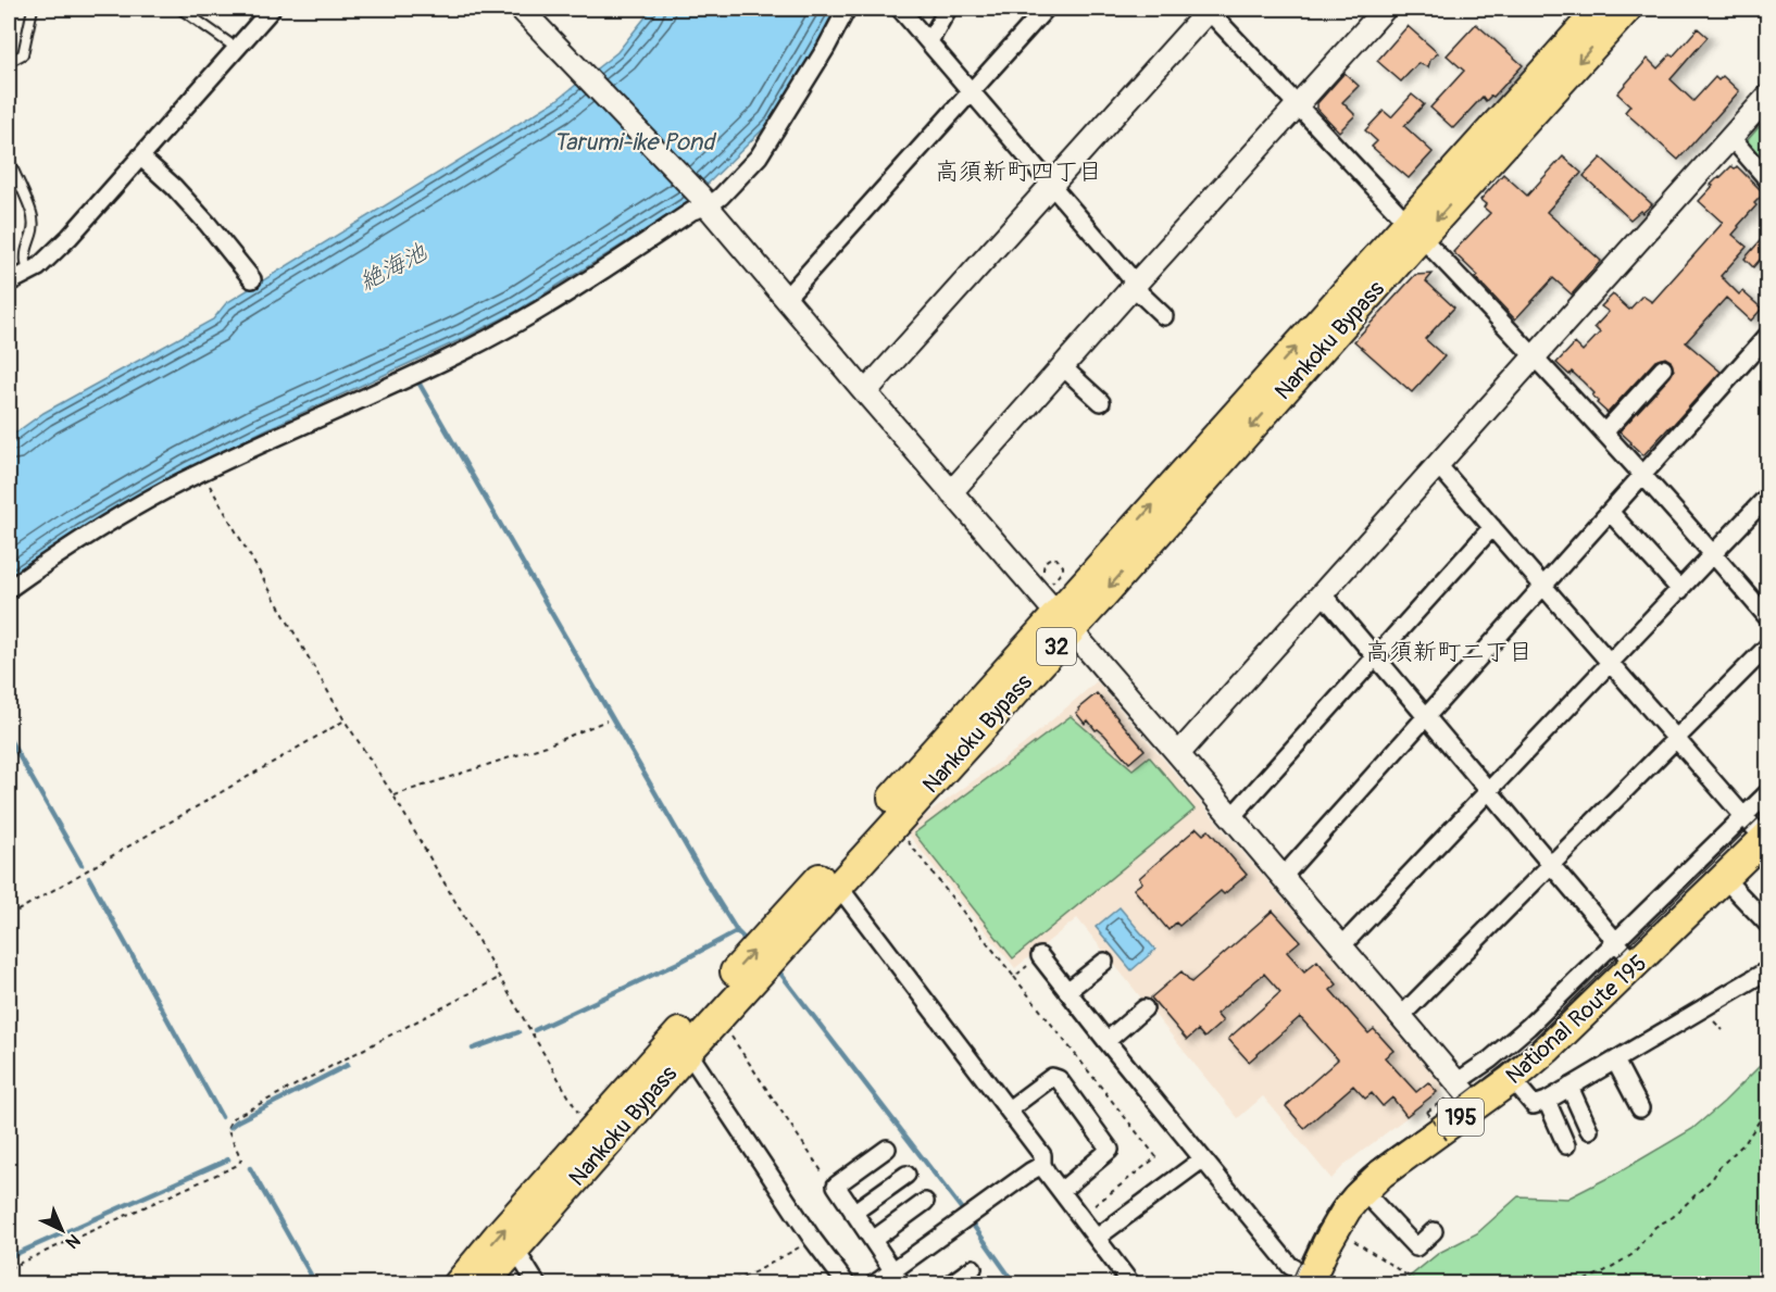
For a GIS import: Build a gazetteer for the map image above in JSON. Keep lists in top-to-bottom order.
{
  "streets": {
    "highway": [
      "Nankoku Bypass",
      "32",
      "National Route 195",
      "195"
    ]
  },
  "districts": ["高須新町四丁目", "高須新町二丁目"],
  "water": ["Tarumi-ike Pond", "絶海池"],
  "north": "bottom right"
}
